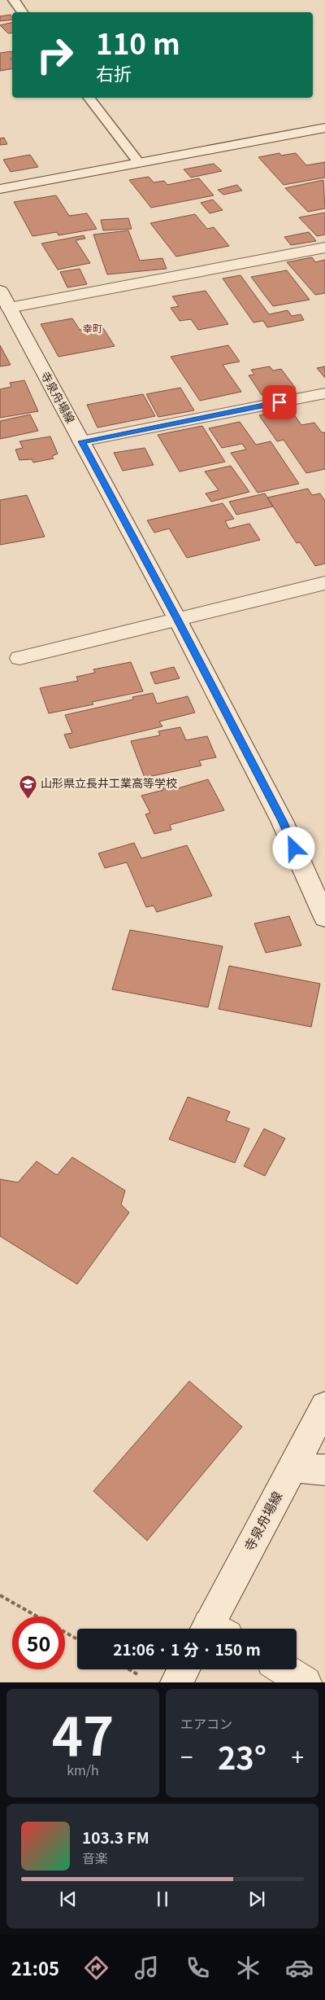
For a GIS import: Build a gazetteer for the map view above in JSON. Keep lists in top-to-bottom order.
{
  "streets": {
    "street": ["寺泉舟場線"]
  },
  "districts": ["幸町"],
  "places": {
    "school or university": ["山形県立長井工業高等学校"]
  },
  "page": {
    "turn": ["110 m", "右折"],
    "limit": "50",
    "trip": "21:06 · 1 分 · 150 m",
    "tile": [
      ["47", "km/h"],
      "エアコン"
    ],
    "heat": ["−", "23°", "+"],
    "song": ["103.3 FM", "音楽"],
    "tabs": "21:05"
  }
}
